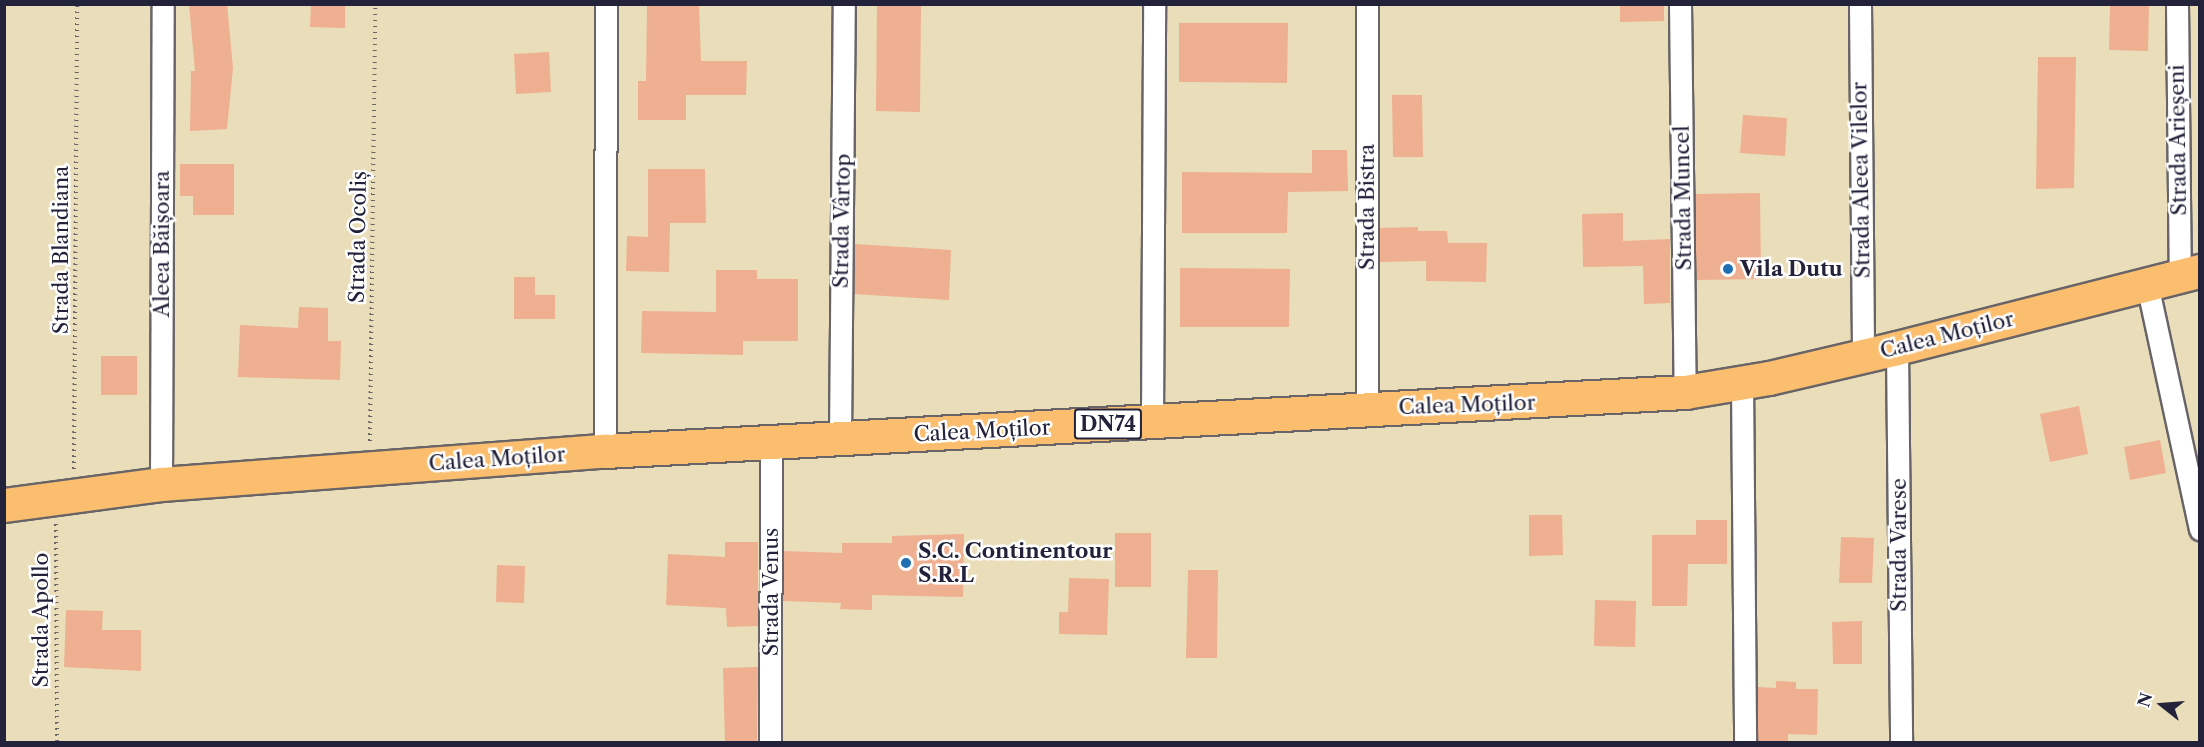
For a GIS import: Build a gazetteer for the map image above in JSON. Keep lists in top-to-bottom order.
{
  "streets": {
    "main road": ["Calea Moților", "DN74"],
    "street": [
      "Strada Arieșeni",
      "Strada Aleea Vilelor",
      "Strada Muncel",
      "Strada Bistra",
      "Strada Vârtop",
      "Aleea Băișoara",
      "Strada Varese",
      "Strada Venus"
    ],
    "path": ["Strada Ocoliș", "Strada Blandiana", "Strada Apollo"]
  },
  "crossings": [
    ["Strada Arieșeni", "Calea Moților"],
    ["Strada Aleea Vilelor", "Calea Moților"],
    ["Strada Muncel", "Calea Moților"],
    ["Strada Bistra", "Calea Moților"],
    ["Strada Vârtop", "Calea Moților"],
    ["Strada Ocoliș", "Calea Moților"],
    ["Aleea Băișoara", "Calea Moților"],
    ["Strada Blandiana", "Calea Moților"],
    ["Strada Blandiana", "Strada Apollo"],
    ["Calea Moților", "Strada Varese"],
    ["Calea Moților", "Strada Venus"],
    ["Calea Moților", "Strada Apollo"]
  ],
  "places": ["Vila Dutu", "S.C. Continentour S.R.L"],
  "north": "left"
}
